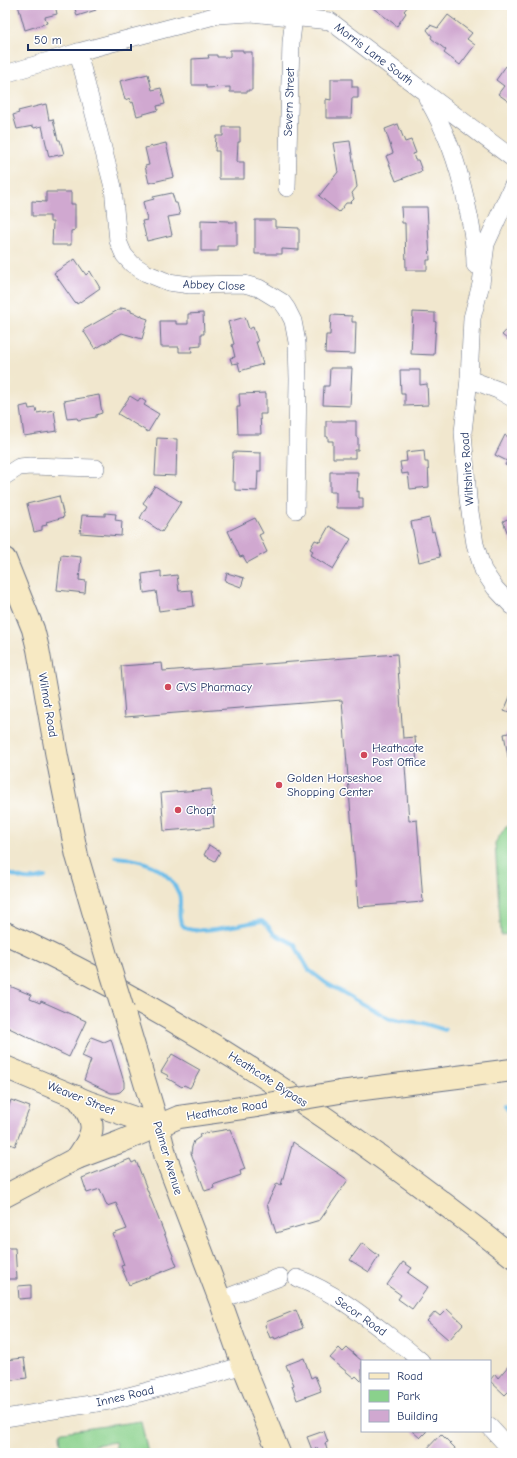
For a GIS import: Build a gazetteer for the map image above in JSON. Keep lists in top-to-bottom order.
{
  "streets": {
    "main road": [
      "Wilmot Road",
      "Heathcote Bypass",
      "Weaver Street",
      "Heathcote Road",
      "Palmer Avenue"
    ],
    "street": [
      "Morris Lane South",
      "Severn Street",
      "Abbey Close",
      "Wiltshire Road",
      "Secor Road",
      "Innes Road"
    ]
  },
  "crossings": [
    ["Morris Lane South", "Severn Street"],
    ["Morris Lane South", "Abbey Close"],
    ["Morris Lane South", "Wiltshire Road"],
    ["Wilmot Road", "Palmer Avenue"],
    ["Weaver Street", "Heathcote Road"],
    ["Weaver Street", "Palmer Avenue"],
    ["Heathcote Road", "Palmer Avenue"],
    ["Palmer Avenue", "Innes Road"]
  ],
  "places": [
    "CVS Pharmacy",
    "Heathcote Post Office",
    "Golden Horseshoe Shopping Center",
    "Chopt"
  ],
  "legend": ["Road", "Park", "Building"],
  "scale_bar": "50 m"
}
